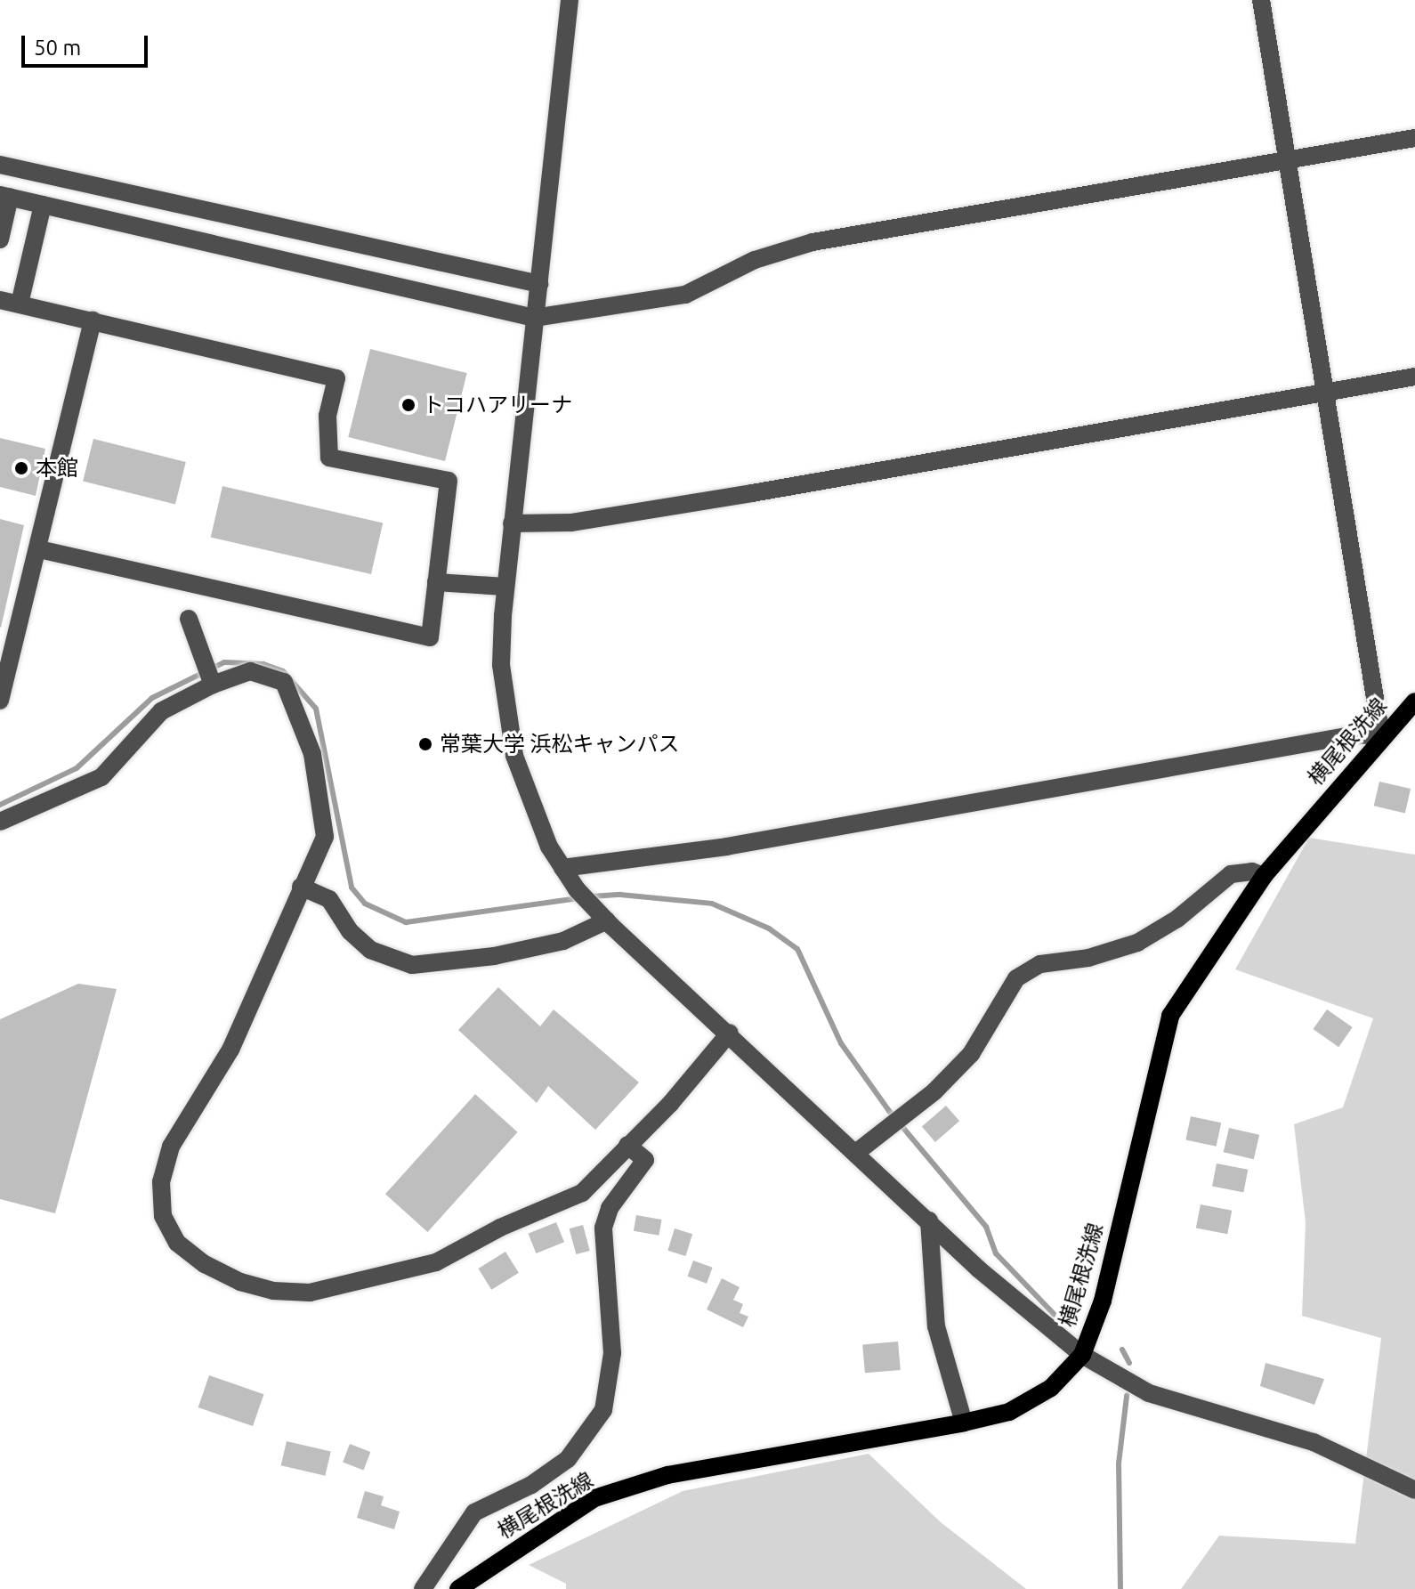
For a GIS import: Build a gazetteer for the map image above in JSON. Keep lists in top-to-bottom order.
{
  "streets": {
    "main road": ["横尾根洗線"]
  },
  "places": ["トコハアリーナ", "本館", "常葉大学 浜松キャンパス"],
  "scale_bar": "50 m"
}
